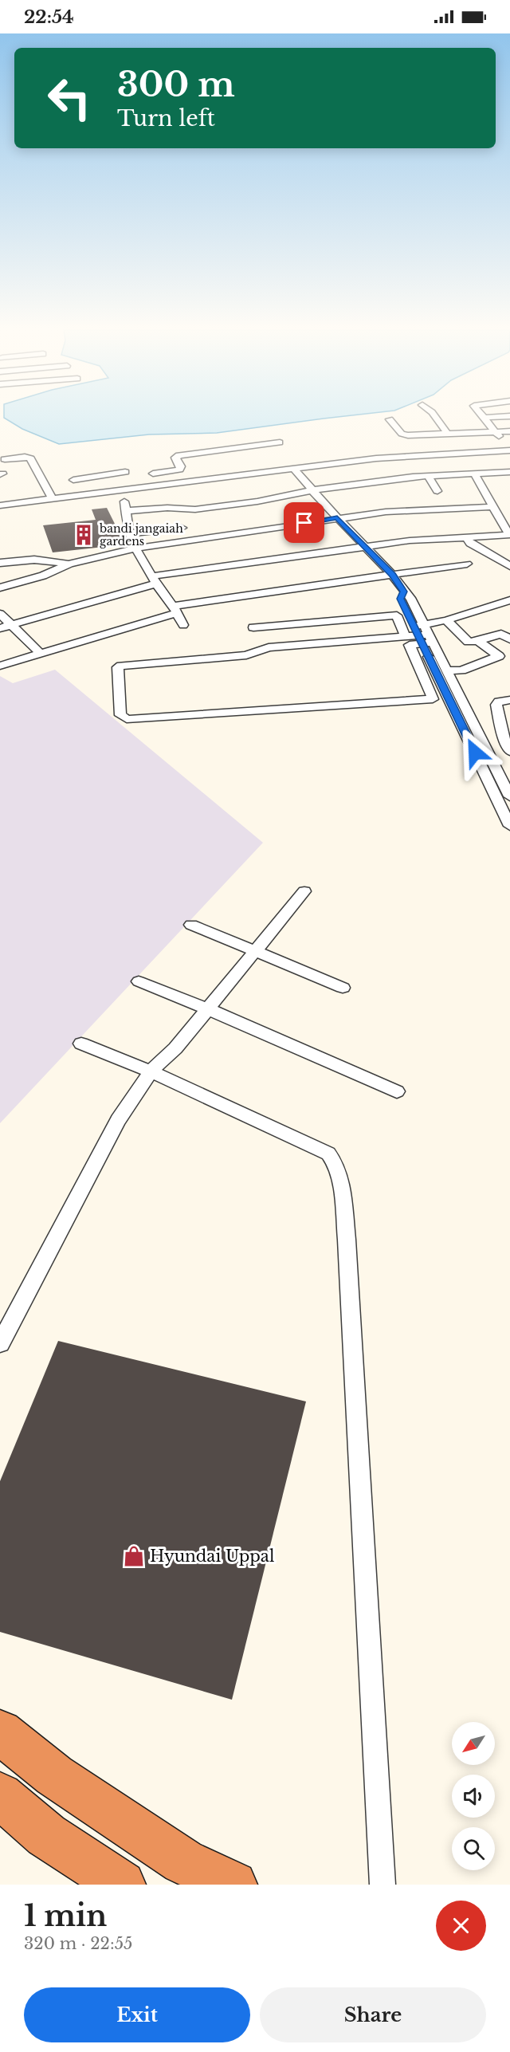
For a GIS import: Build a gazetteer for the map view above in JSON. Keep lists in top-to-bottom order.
{
  "places": {
    "building": ["bandi jangaiah gardens"],
    "shop": ["Hyundai Uppal"]
  },
  "north": "bottom left",
  "page": {
    "status": "22:54",
    "turn": ["300 m", "Turn left"],
    "heading": ["1 min", "320 m · 22:55"],
    "buttons": ["Exit", "Share"]
  }
}
